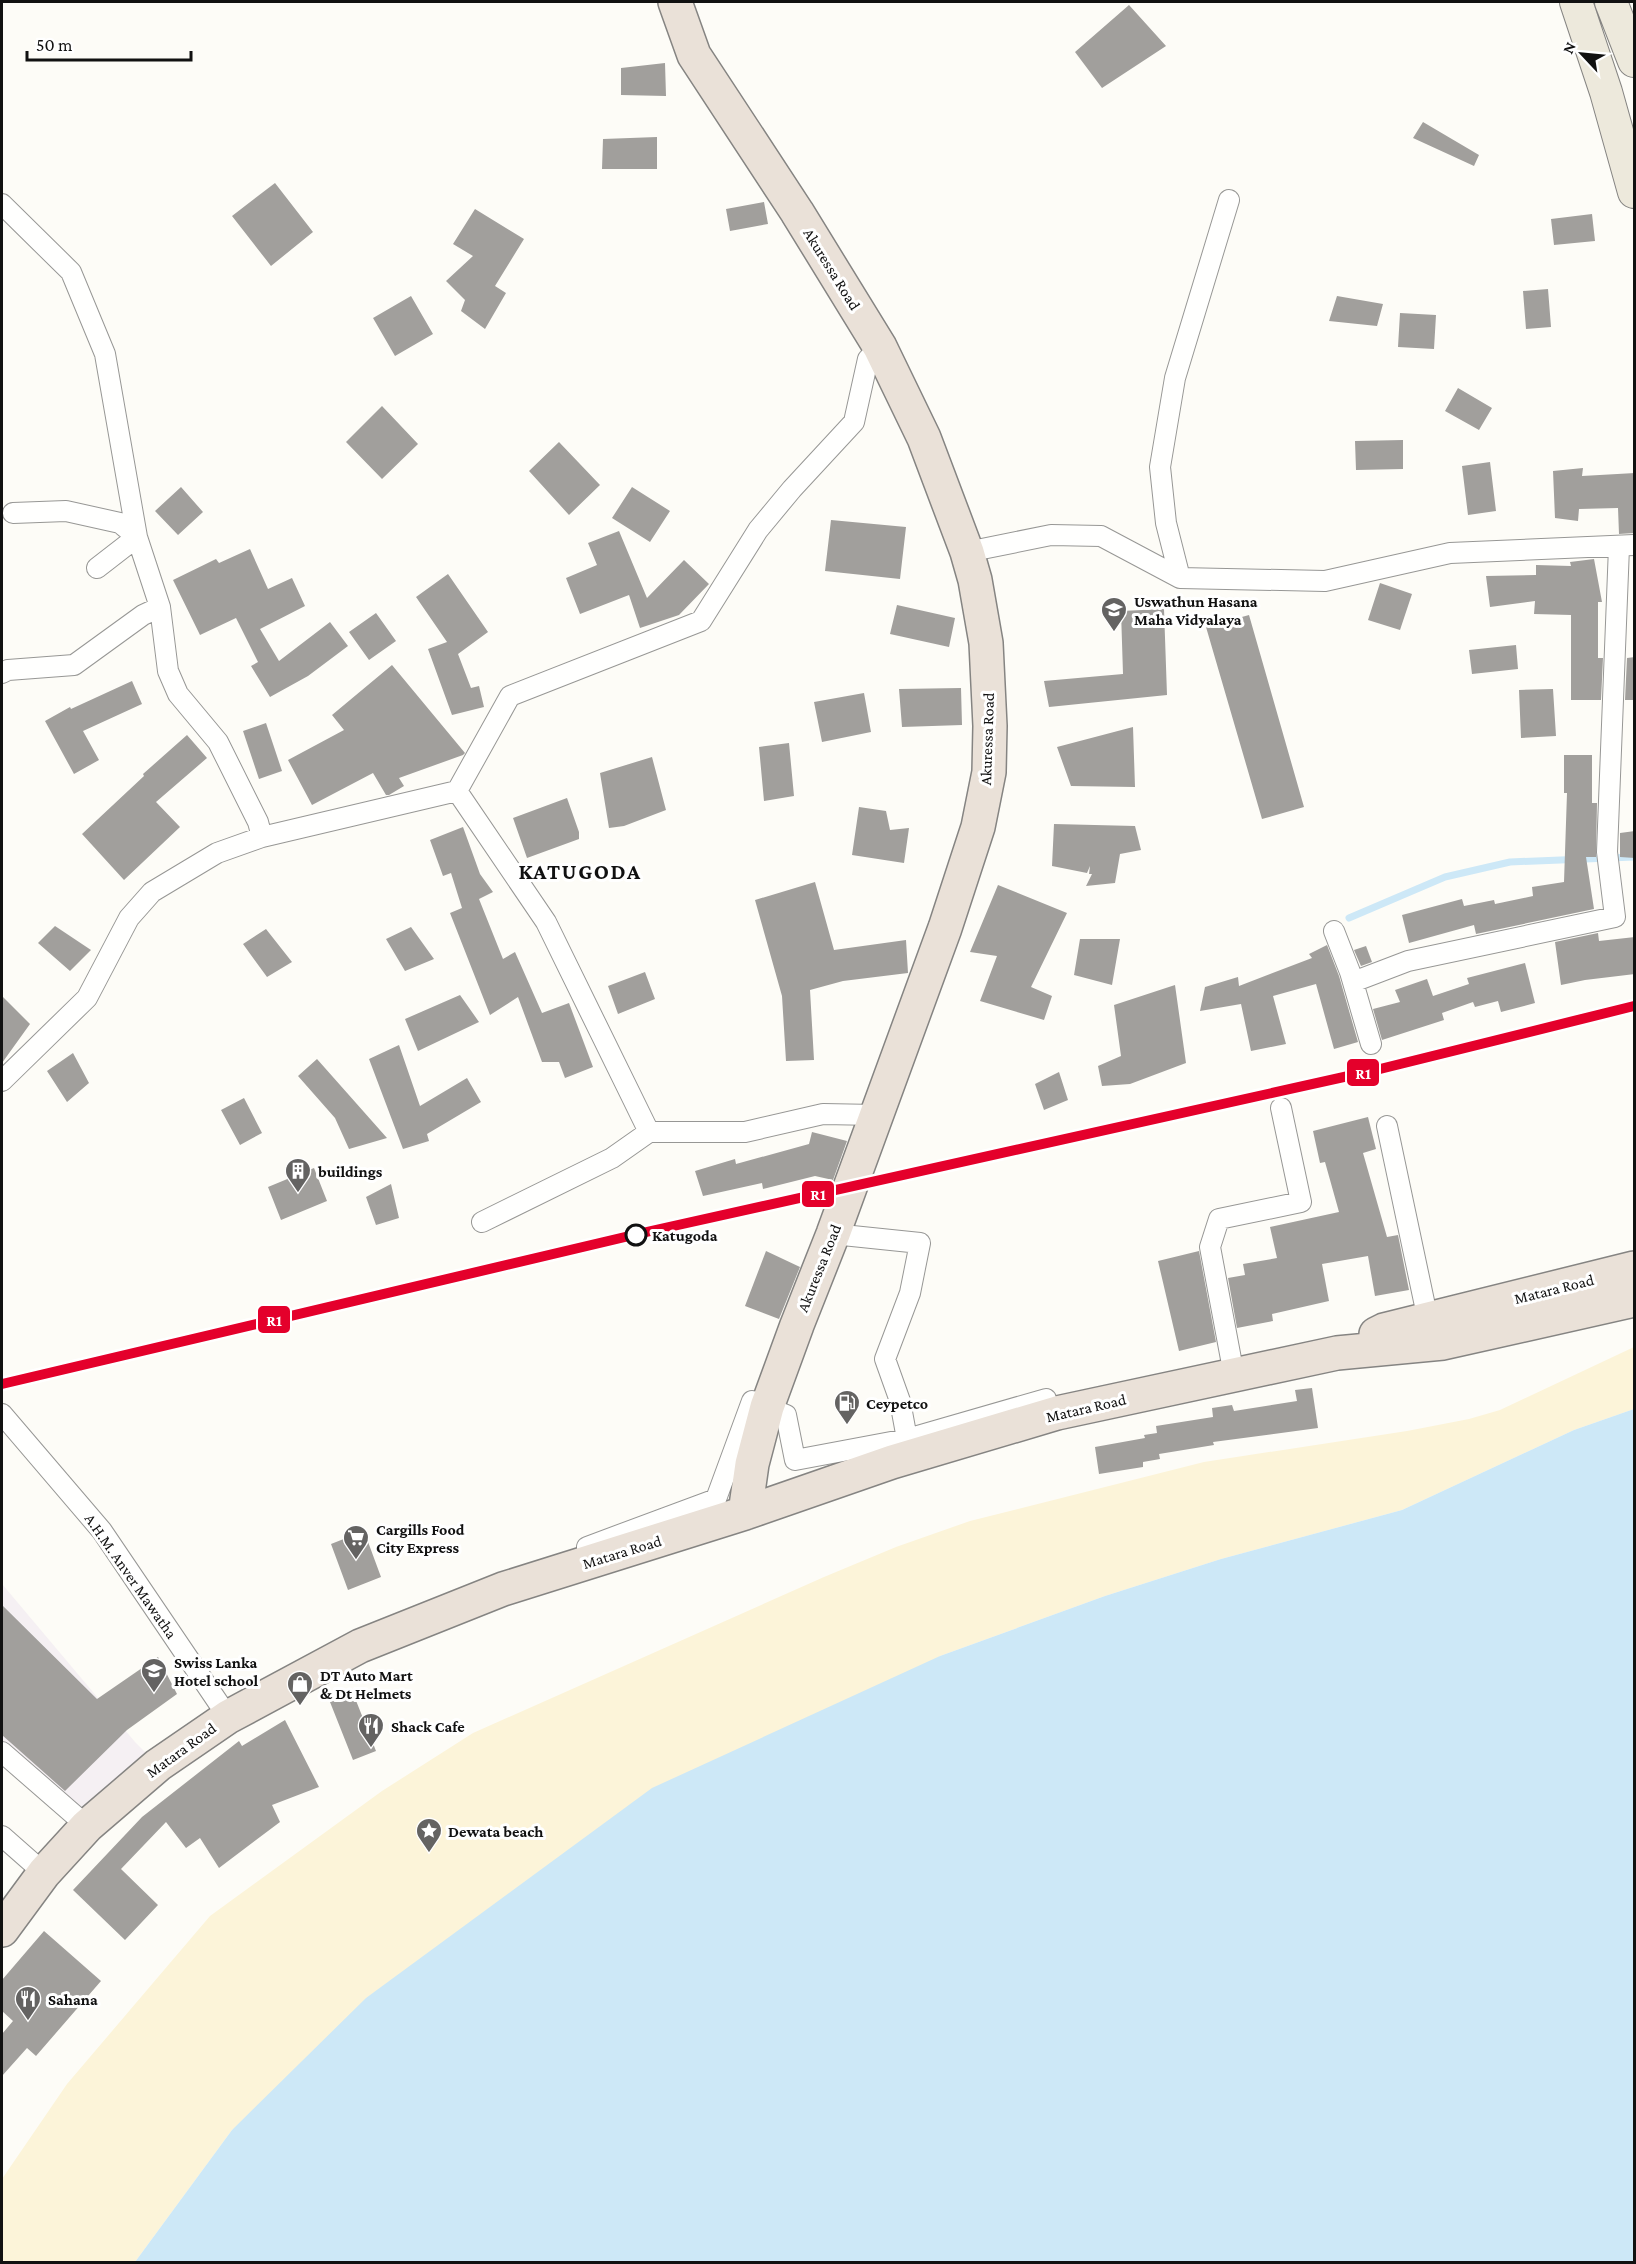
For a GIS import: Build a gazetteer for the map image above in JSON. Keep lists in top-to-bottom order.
{
  "streets": {
    "highway": ["Akuressa Road", "Matara Road"],
    "street": ["A.H.M. Anver Mawatha"]
  },
  "crossings": [
    ["Akuressa Road", "Matara Road"],
    ["Matara Road", "A.H.M. Anver Mawatha"]
  ],
  "districts": ["KATUGODA"],
  "places": {
    "school or university": ["Uswathun Hasana Maha Vidyalaya", "Swiss Lanka Hotel school"],
    "building": ["buildings"],
    "other": ["Katugoda"],
    "fuel station": ["Ceypetco"],
    "supermarket": ["Cargills Food City Express"],
    "shop": ["DT Auto Mart & Dt Helmets"],
    "restaurant": ["Shack Cafe", "Sahana"],
    "place": ["Dewata beach"]
  },
  "lines": ["transit line R1"],
  "scale_bar": "50 m",
  "north": "top left"
}
